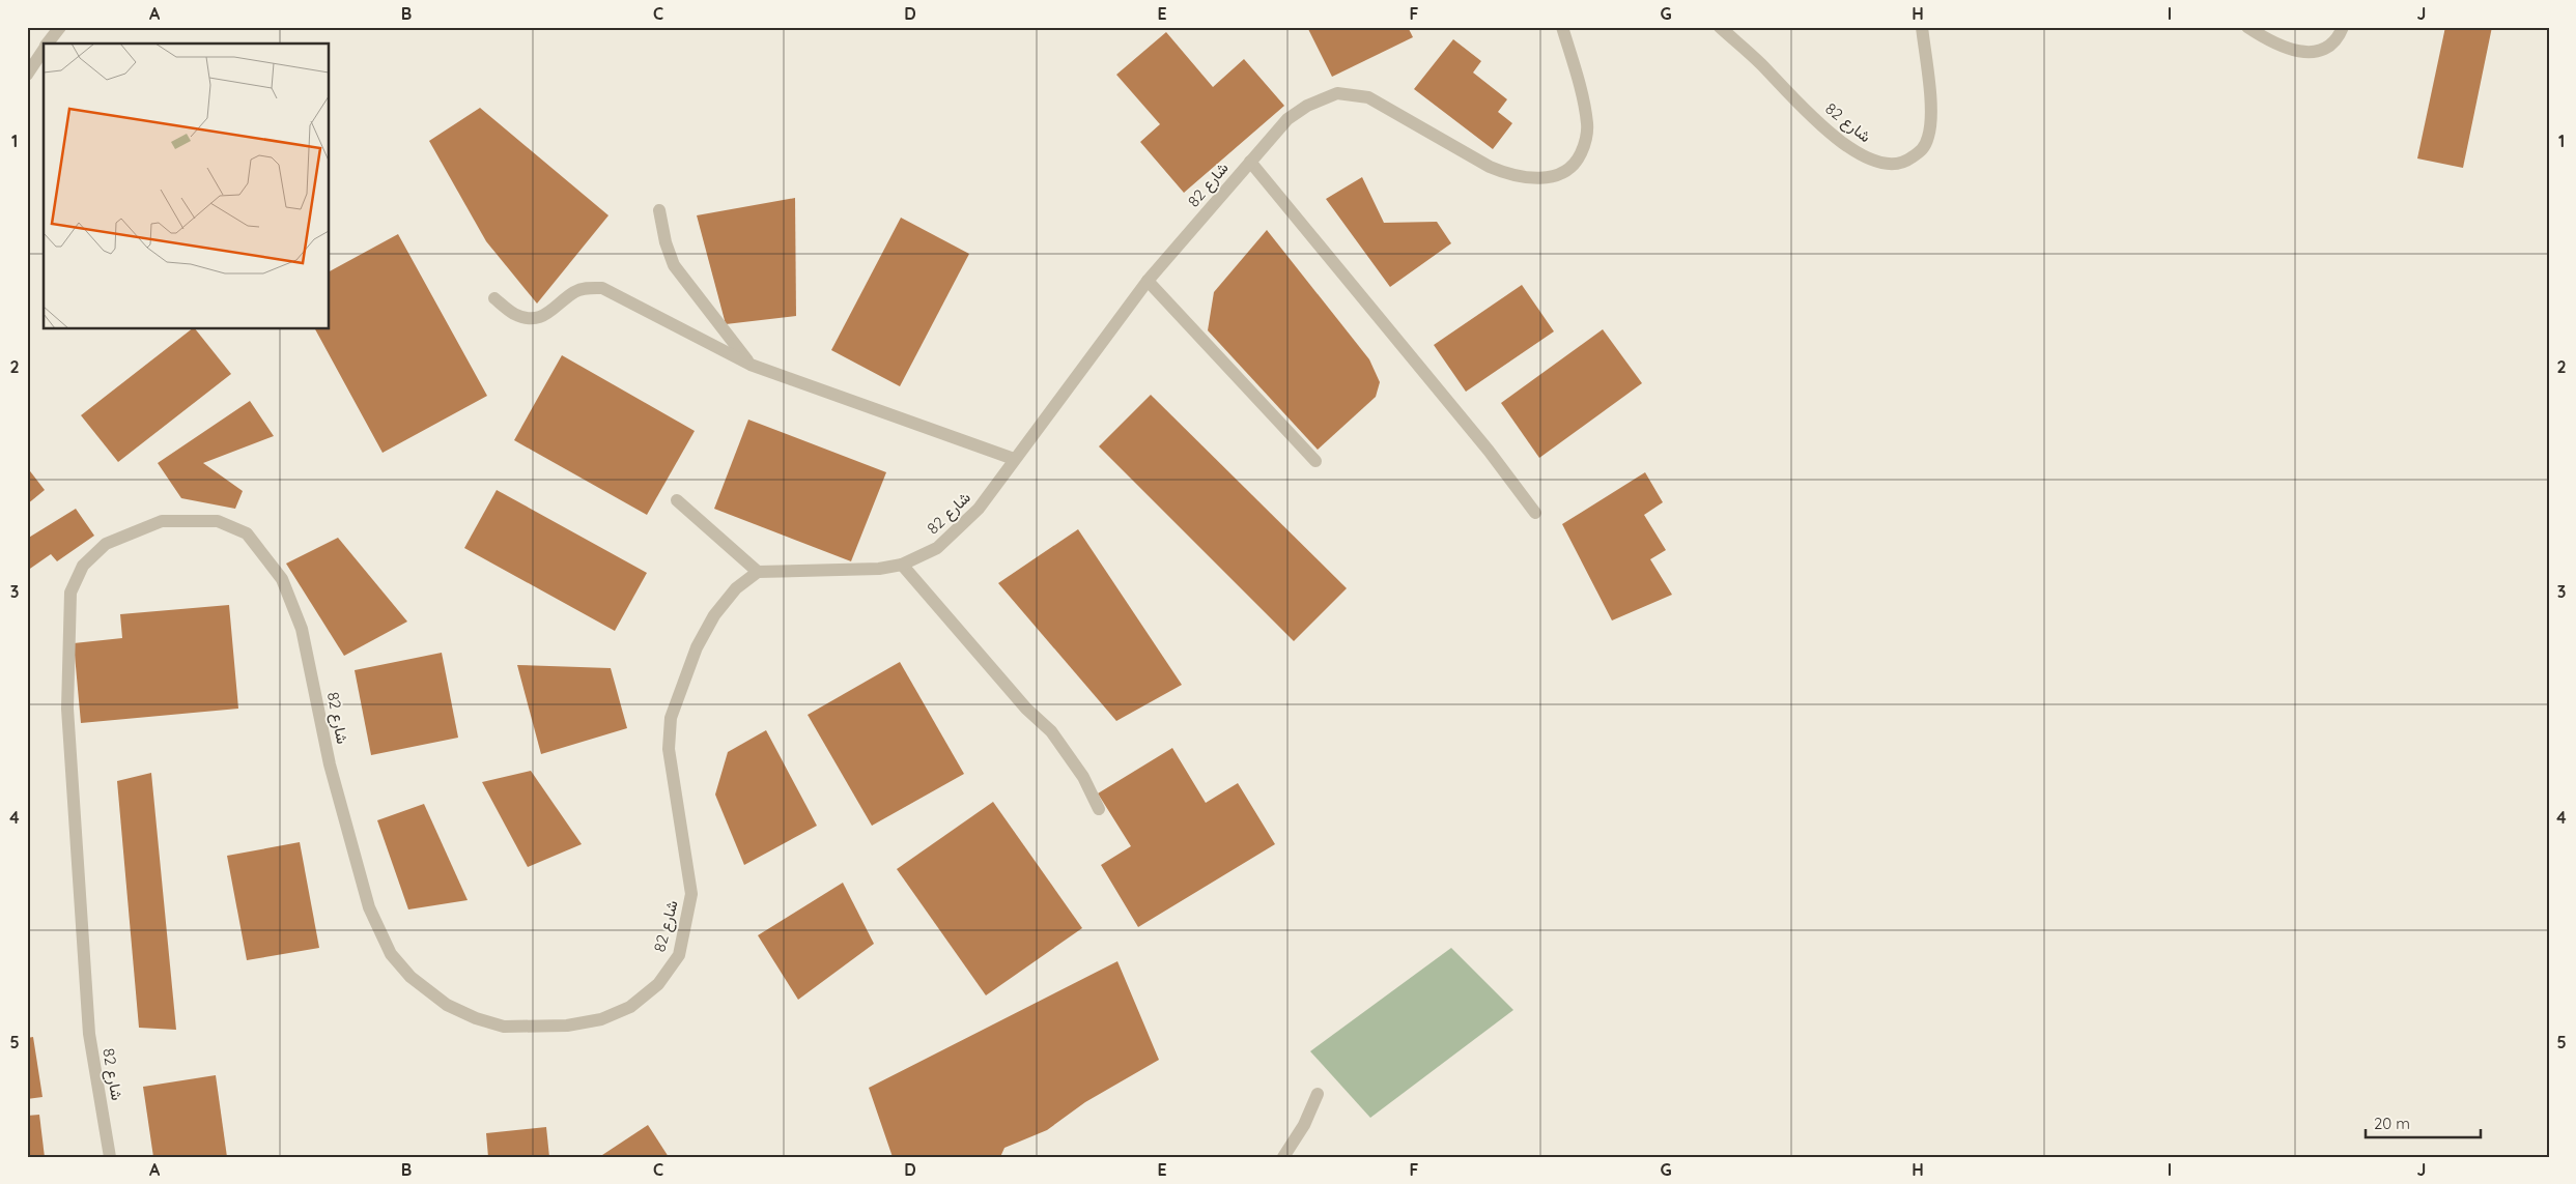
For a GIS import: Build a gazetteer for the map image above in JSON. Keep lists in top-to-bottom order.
{
  "streets": {
    "street": ["شارع 82"]
  },
  "scale_bar": "20 m",
  "grid": {
    "columns": [
      "A",
      "B",
      "C",
      "D",
      "E",
      "F",
      "G",
      "H",
      "I",
      "J"
    ],
    "rows": [
      "1",
      "2",
      "3",
      "4",
      "5"
    ]
  }
}
